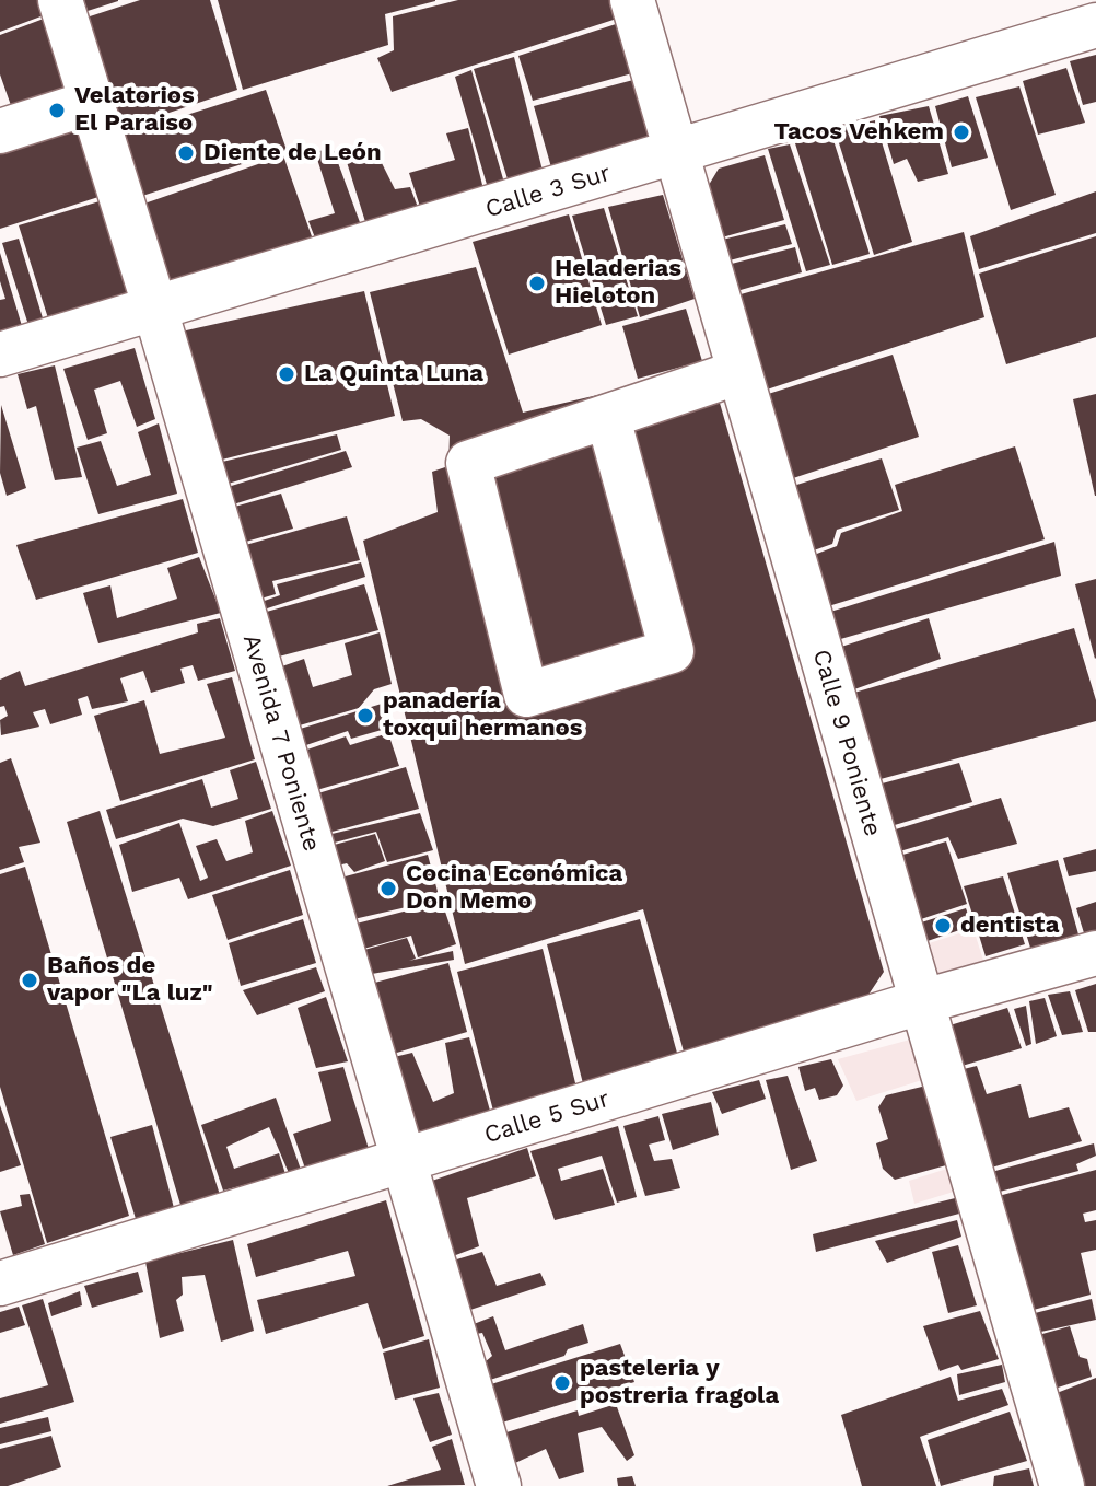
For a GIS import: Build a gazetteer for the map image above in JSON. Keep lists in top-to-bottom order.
{
  "streets": {
    "street": [
      "Calle 3 Sur",
      "Avenida 7 Poniente",
      "Calle 9 Poniente",
      "Calle 5 Sur"
    ]
  },
  "crossings": [
    ["Calle 3 Sur", "Avenida 7 Poniente"],
    ["Calle 3 Sur", "Calle 9 Poniente"],
    ["Avenida 7 Poniente", "Calle 5 Sur"],
    ["Calle 9 Poniente", "Calle 5 Sur"]
  ],
  "places": [
    "Velatorios El Paraiso",
    "Tacos Vehkem",
    "Diente de León",
    "Heladerias Hieloton",
    "La Quinta Luna",
    "panadería toxqui hermanos",
    "Cocina Económica Don Memo",
    "dentista",
    "Baños de vapor \"La luz\"",
    "pasteleria y postreria fragola"
  ]
}
